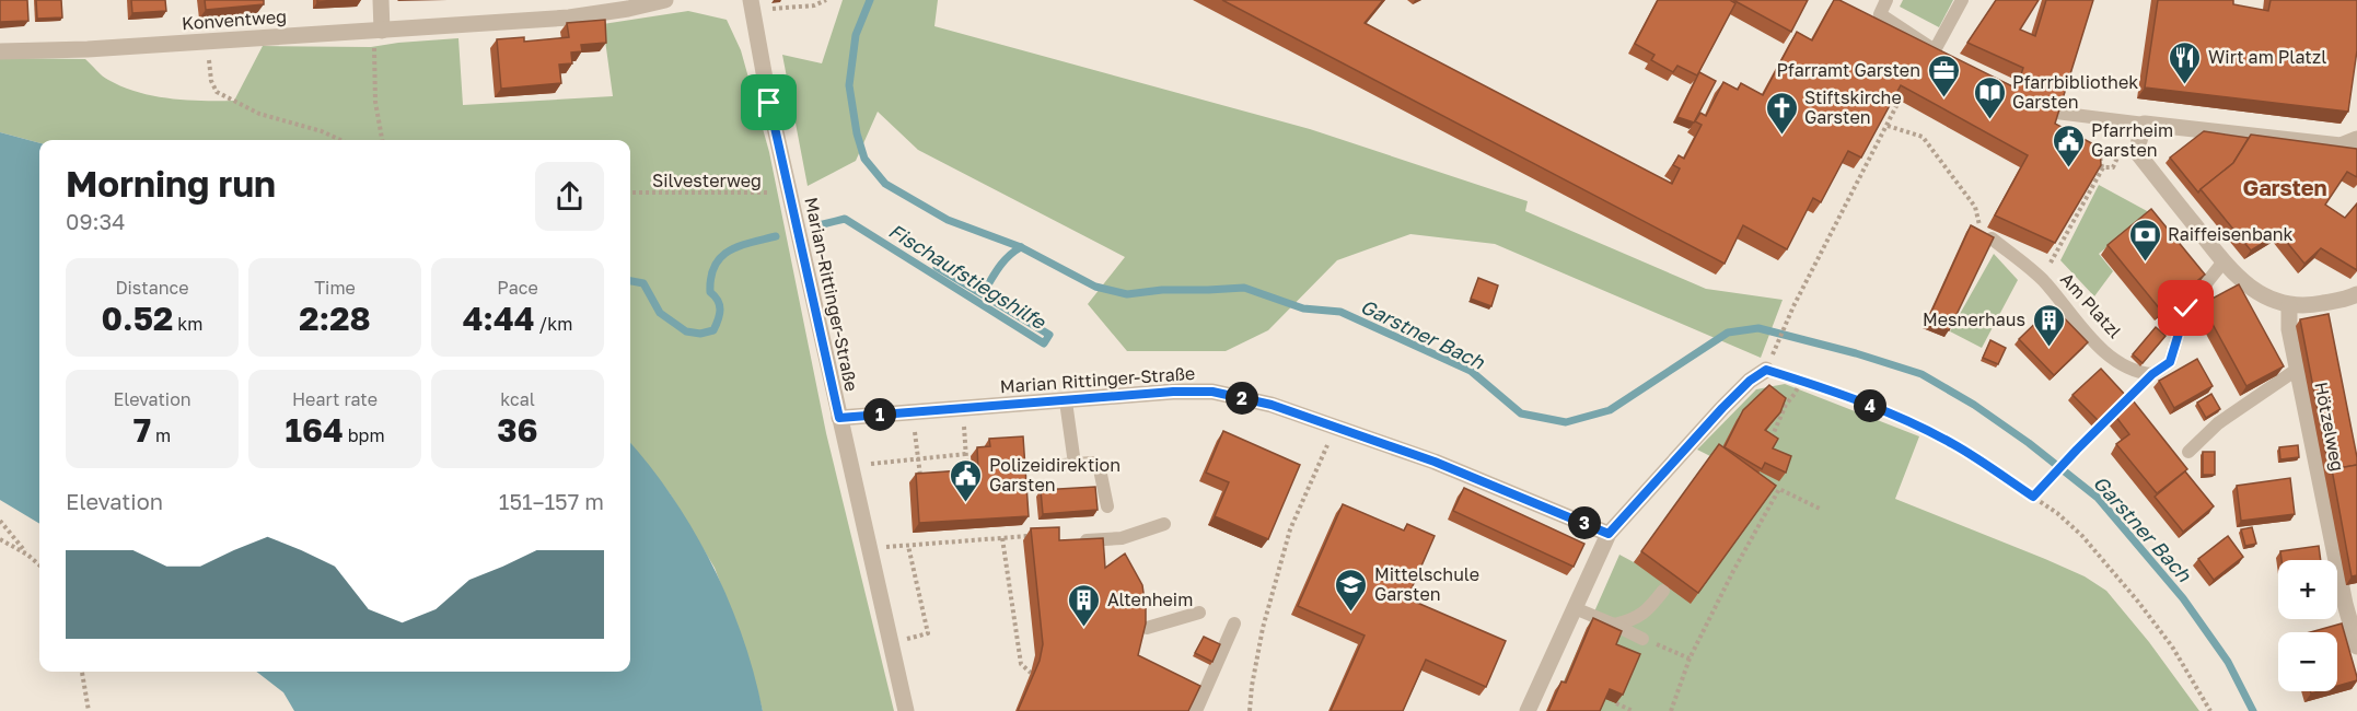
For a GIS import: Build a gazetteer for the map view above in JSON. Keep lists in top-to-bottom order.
{
  "streets": {
    "street": [
      "Konventweg",
      "Marian-Rittinger-Straße",
      "Marian Rittinger-Straße",
      "Hötzelweg"
    ],
    "lane": ["Am Platzl"],
    "path": ["Silvesterweg"]
  },
  "crossings": [
    ["Silvesterweg", "Marian-Rittinger-Straße"],
    ["Marian-Rittinger-Straße", "Marian Rittinger-Straße"]
  ],
  "districts": ["Garsten"],
  "water": ["Fischaufstiegshilfe", "Garstner Bach"],
  "places": {
    "restaurant": ["Wirt am Platzl"],
    "office": ["Pfarramt Garsten"],
    "library": ["Pfarrbibliothek Garsten"],
    "church": ["Stiftskirche Garsten"],
    "public building": ["Pfarrheim Garsten", "Polizeidirektion Garsten"],
    "bank": ["Raiffeisenbank"],
    "building": ["Mesnerhaus", "Altenheim"],
    "school or university": ["Mittelschule Garsten"]
  },
  "page": {
    "heading": ["Morning run", "09:34"],
    "stats": [
      ["Distance", "0.52 km"],
      ["Time", "2:28"],
      ["Pace", "4:44 /km"],
      ["Elevation", "7 m"],
      ["Heart rate", "164 bpm"],
      ["kcal", "36"]
    ],
    "pins": [
      "2",
      "4",
      "1",
      "3"
    ],
    "chart": ["Elevation", "151–157 m"],
    "map_buttons": ["+", "−"]
  }
}
